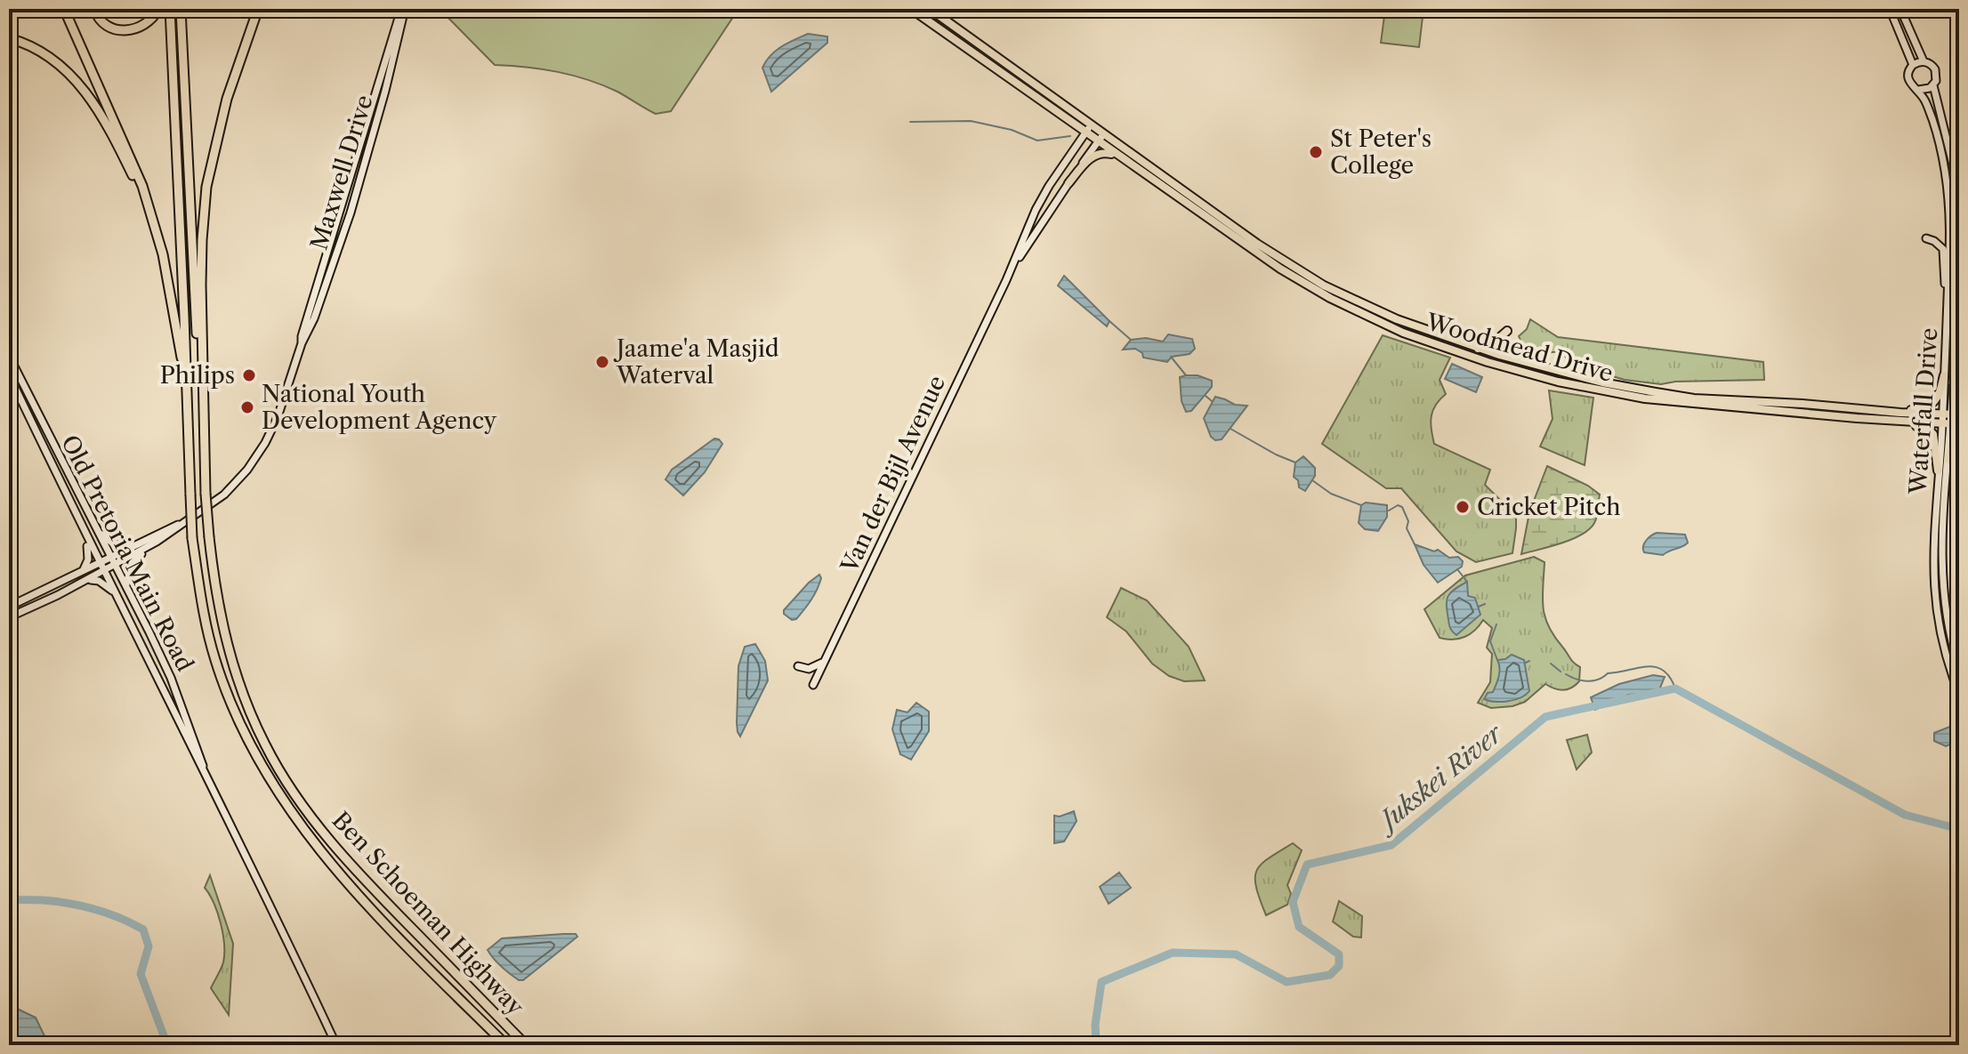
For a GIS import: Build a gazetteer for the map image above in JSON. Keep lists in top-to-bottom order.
{
  "streets": {
    "highway": ["Ben Schoeman Highway"],
    "main road": [
      "Maxwell Drive",
      "Woodmead Drive",
      "Waterfall Drive",
      "Van der Bijl Avenue",
      "Old Pretoria Main Road"
    ]
  },
  "crossings": [
    ["Maxwell Drive", "Old Pretoria Main Road"],
    ["Woodmead Drive", "Waterfall Drive"],
    ["Woodmead Drive", "Van der Bijl Avenue"]
  ],
  "water": ["Jukskei River"],
  "places": [
    "St Peter's College",
    "Jaame'a Masjid Waterval",
    "Philips",
    "National Youth Development Agency",
    "Cricket Pitch"
  ]
}
